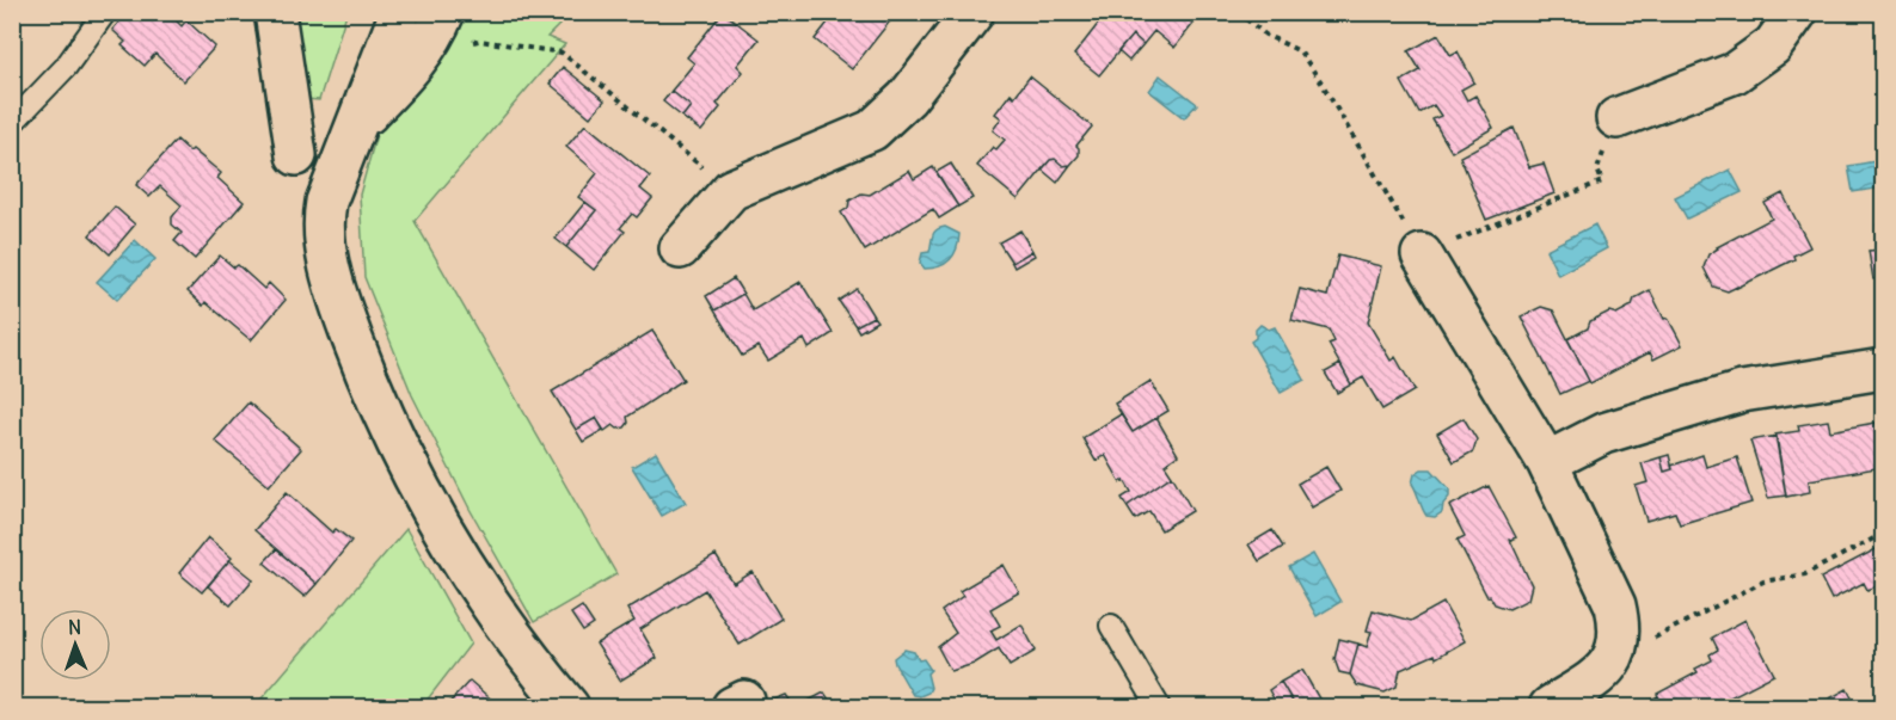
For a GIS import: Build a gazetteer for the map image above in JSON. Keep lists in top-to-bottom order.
{
  "north": "top"
}
